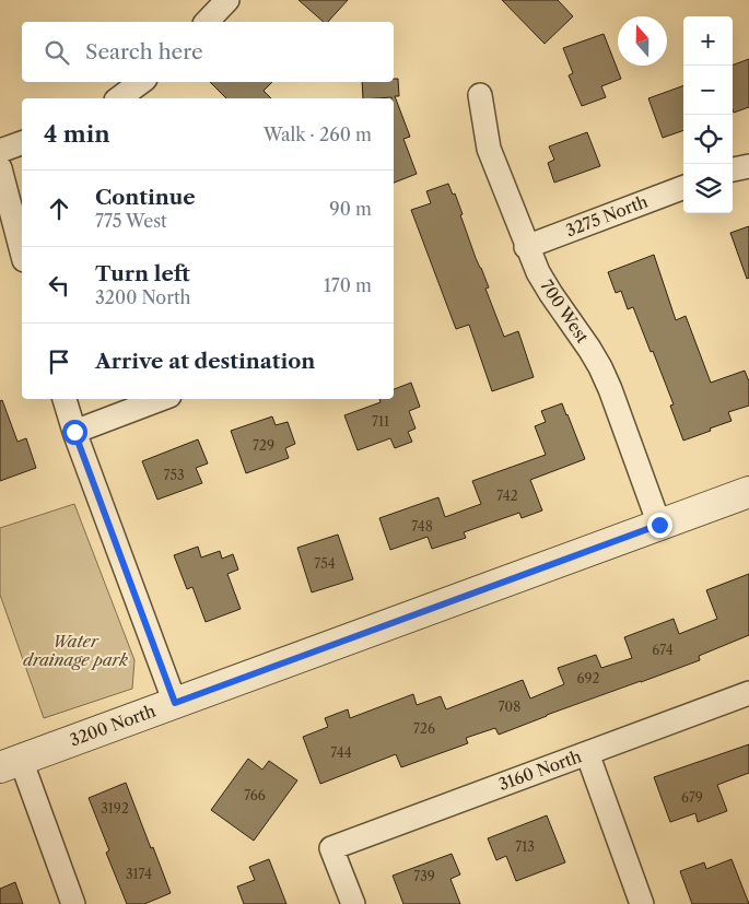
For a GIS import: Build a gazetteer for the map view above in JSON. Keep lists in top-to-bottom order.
{
  "streets": {
    "street": [
      "3275 North",
      "700 West",
      "3200 North",
      "3160 North"
    ]
  },
  "crossings": [
    ["3275 North", "700 West"],
    ["700 West", "3200 North"]
  ],
  "parks": ["Water drainage park"],
  "house_numbers": [
    "711",
    "729",
    "753",
    "742",
    "748",
    "754",
    "674",
    "692",
    "708",
    "726",
    "744",
    "766",
    "679",
    "3192",
    "713",
    "3174",
    "739"
  ],
  "north": "top",
  "page": {
    "map_buttons": ["+", "−"],
    "search": "Search here",
    "heading": ["4 min", "Walk · 260 m"],
    "list": [
      ["Continue", "775 West", "90 m"],
      ["Turn left", "3200 North", "170 m"],
      "Arrive at destination"
    ]
  }
}
